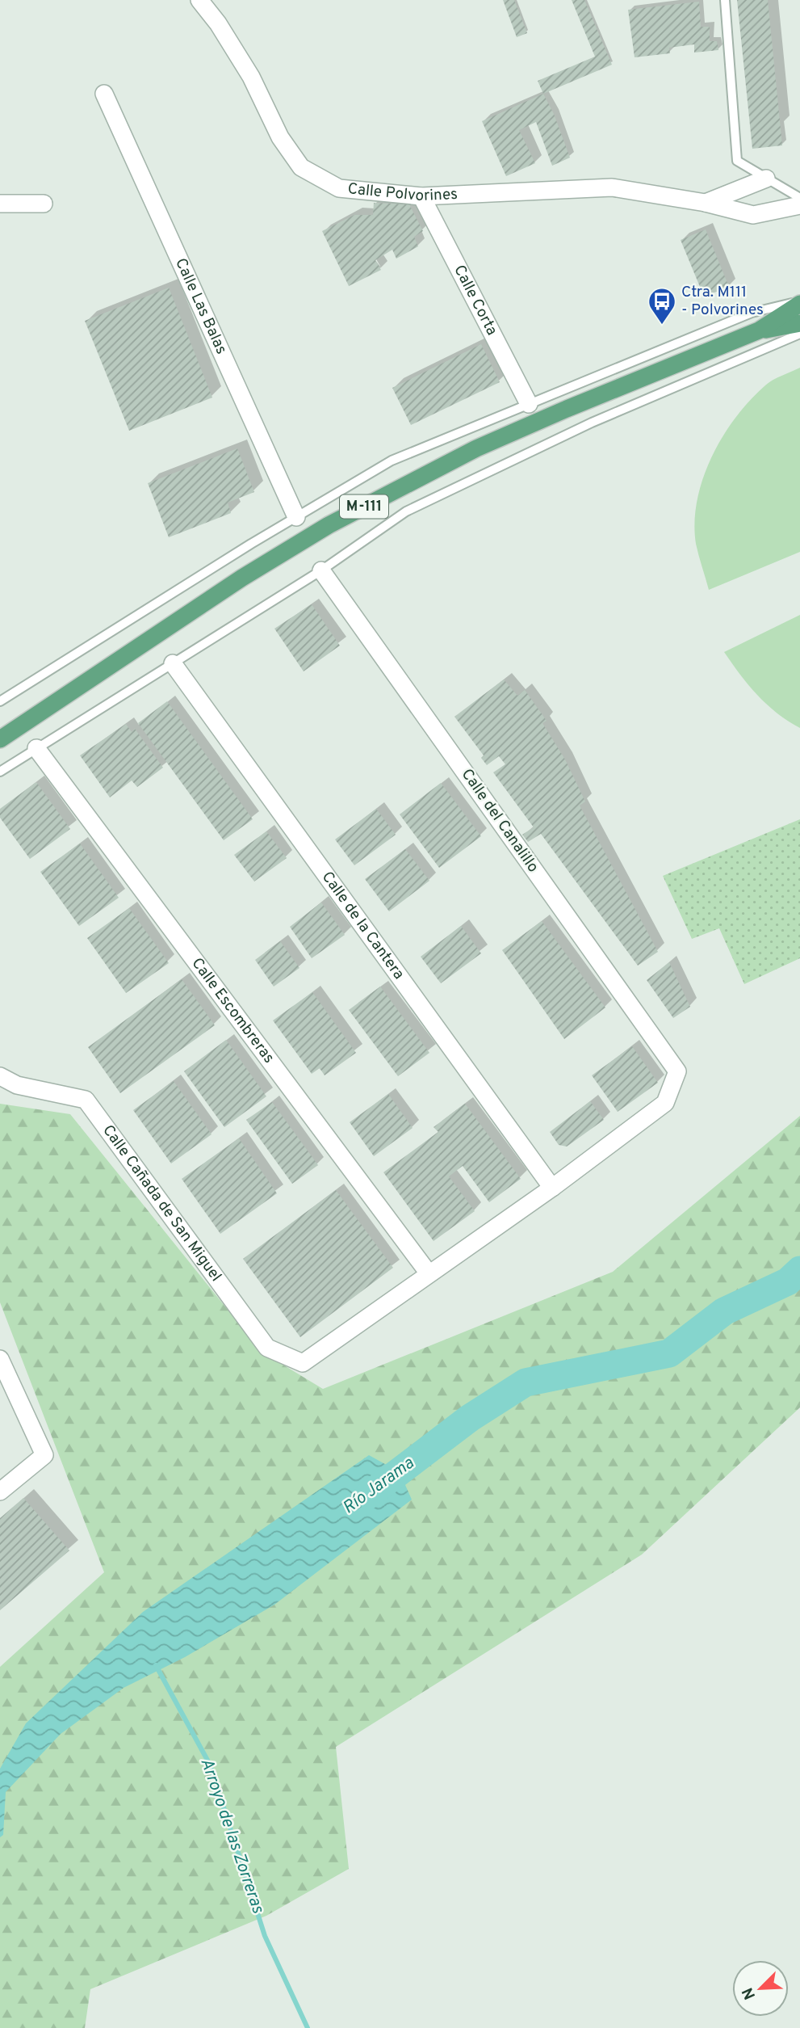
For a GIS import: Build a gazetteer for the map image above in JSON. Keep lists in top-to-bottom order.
{
  "streets": {
    "main road": ["M-111"],
    "street": [
      "Calle Polvorines",
      "Calle Corta",
      "Calle Las Balas",
      "Calle del Canalillo",
      "Calle de la Cantera",
      "Calle Escombreras",
      "Calle Cañada de San Miguel"
    ]
  },
  "crossings": [
    ["Calle Polvorines", "Calle Corta"],
    ["Calle del Canalillo", "Calle de la Cantera"],
    ["Calle Escombreras", "Calle Cañada de San Miguel"]
  ],
  "water": ["Río Jarama", "Arroyo de las Zorreras"],
  "places": {
    "bus stop": ["Ctra. M111 - Polvorines"]
  },
  "north": "bottom left"
}
